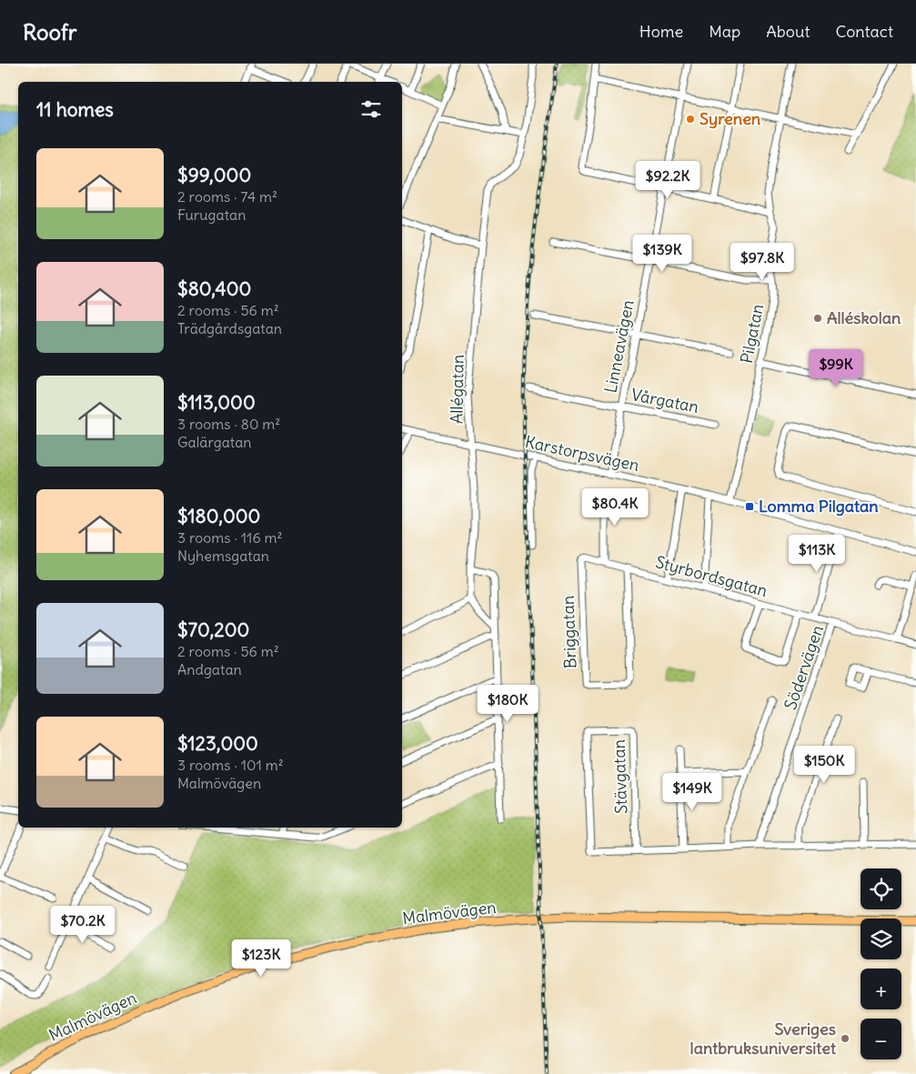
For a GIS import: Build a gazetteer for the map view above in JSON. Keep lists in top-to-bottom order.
{
  "streets": {
    "main road": ["Malmövägen"],
    "street": [
      "Pilgatan",
      "Linneavägen",
      "Allégatan",
      "Vårgatan",
      "Karstorpsvägen",
      "Styrbordsgatan",
      "Briggatan",
      "Södervägen",
      "Stävgatan"
    ]
  },
  "crossings": [
    ["Pilgatan", "Karstorpsvägen"],
    ["Linneavägen", "Vårgatan"],
    ["Linneavägen", "Karstorpsvägen"],
    ["Allégatan", "Karstorpsvägen"],
    ["Styrbordsgatan", "Briggatan"],
    ["Styrbordsgatan", "Södervägen"]
  ],
  "places": {
    "other": ["Syrenen", "Alléskolan", "Sveriges lantbruksuniversitet"],
    "transit": ["Lomma Pilgatan"]
  },
  "page": {
    "header": "Roofr",
    "nav": [
      "Home",
      "Map",
      "About",
      "Contact"
    ],
    "heading": "11 homes",
    "list": [
      {
        "name": "$99,000",
        "note": "2 rooms · 74 m² · Furugatan"
      },
      {
        "name": "$80,400",
        "note": "2 rooms · 56 m² · Trädgårdsgatan"
      },
      {
        "name": "$113,000",
        "note": "3 rooms · 80 m² · Galärgatan"
      },
      {
        "name": "$180,000",
        "note": "3 rooms · 116 m² · Nyhemsgatan"
      },
      {
        "name": "$70,200",
        "note": "2 rooms · 56 m² · Andgatan"
      },
      {
        "name": "$123,000",
        "note": "3 rooms · 101 m² · Malmövägen"
      }
    ],
    "price": [
      "$92.2K",
      "$139K",
      "$97.8K",
      "$99K",
      "$80.4K",
      "$113K",
      "$180K",
      "$150K",
      "$149K",
      "$70.2K",
      "$123K"
    ],
    "map_buttons": ["+", "−"]
  }
}
